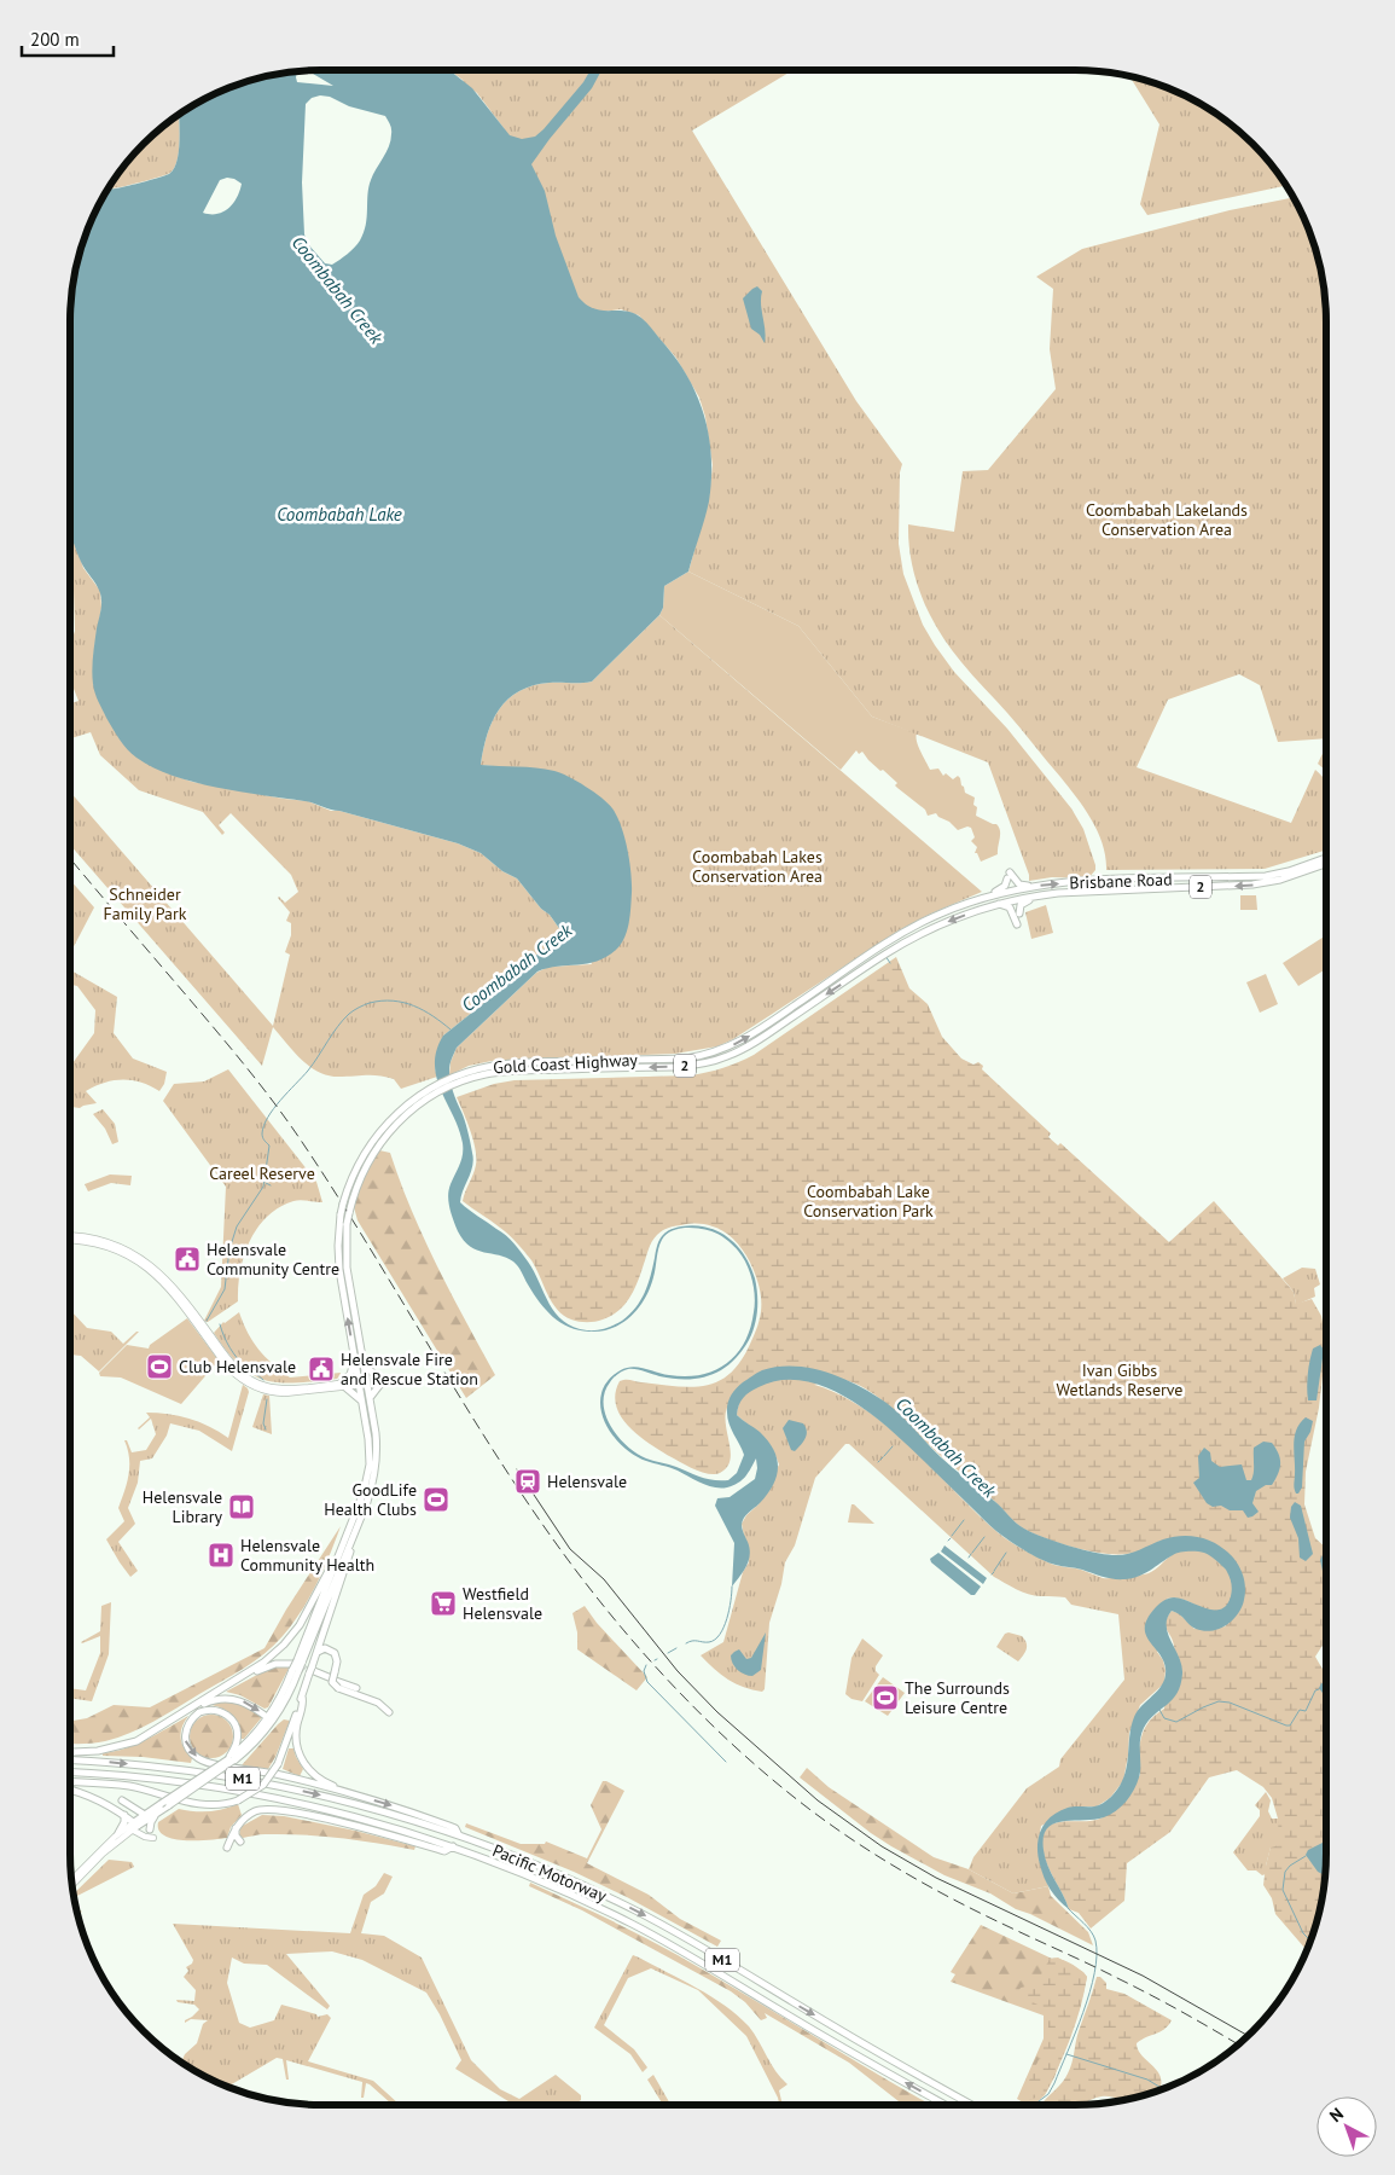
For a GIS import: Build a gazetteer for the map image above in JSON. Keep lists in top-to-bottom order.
{
  "streets": {
    "highway": [
      "Brisbane Road",
      "2",
      "Gold Coast Highway",
      "M1",
      "Pacific Motorway"
    ]
  },
  "crossings": [
    ["Brisbane Road", "Gold Coast Highway"]
  ],
  "water": ["Coombabah Creek", "Coombabah Lake"],
  "parks": [
    "Coombabah Lakelands Conservation Area",
    "Coombabah Lakes Conservation Area",
    "Schneider Family Park",
    "Careel Reserve",
    "Coombabah Lake Conservation Park",
    "Ivan Gibbs Wetlands Reserve"
  ],
  "places": {
    "public building": ["Helensvale Community Centre", "Helensvale Fire and Rescue Station"],
    "sports": ["Club Helensvale", "GoodLife Health Clubs", "The Surrounds Leisure Centre"],
    "station": ["Helensvale"],
    "library": ["Helensvale Library"],
    "hospital": ["Helensvale Community Health"],
    "supermarket": ["Westfield Helensvale"]
  },
  "scale_bar": "200 m",
  "north": "top left"
}
